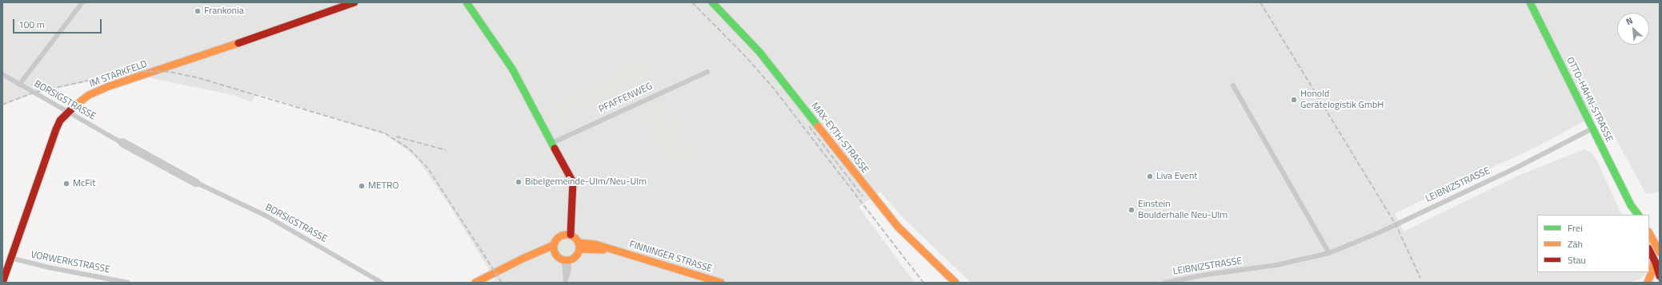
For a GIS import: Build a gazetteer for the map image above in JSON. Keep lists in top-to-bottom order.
{
  "streets": {
    "street": [
      "IM STARKFELD",
      "PFAFFENWEG",
      "OTTO-HAHN-STRASSE",
      "BORSIGSTRASSE",
      "MAX-EYTH-STRASSE",
      "LEIBNIZSTRASSE",
      "FINNINGER STRASSE",
      "VORWERKSTRASSE"
    ]
  },
  "crossings": [
    ["IM STARKFELD", "BORSIGSTRASSE"],
    ["IM STARKFELD", "VORWERKSTRASSE"],
    ["OTTO-HAHN-STRASSE", "LEIBNIZSTRASSE"]
  ],
  "places": [
    "Frankonia",
    "Honold Gerätelogistik GmbH",
    "Liva Event",
    "Bibelgemeinde-Ulm/Neu-Ulm",
    "McFit",
    "METRO",
    "Einstein Boulderhalle Neu-Ulm"
  ],
  "legend": ["Frei", "Zäh", "Stau"],
  "scale_bar": "100 m",
  "north": "top left"
}
